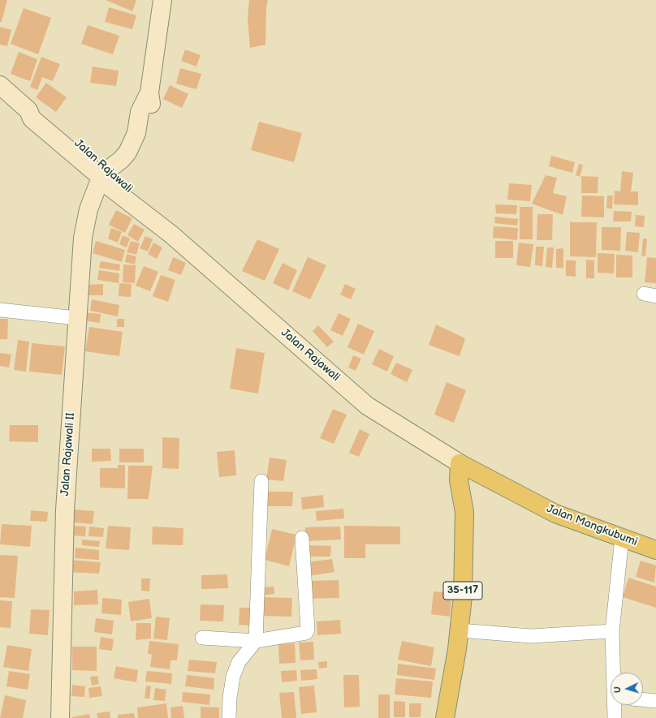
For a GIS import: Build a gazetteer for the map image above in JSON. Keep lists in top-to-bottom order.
{
  "streets": {
    "main road": ["Jalan Mangkubumi", "35-117"],
    "street": ["Jalan Rajawali", "Jalan Rajawali II"]
  },
  "crossings": [
    ["Jalan Rajawali", "Jalan Rajawali II"],
    ["Jalan Rajawali", "Jalan Mangkubumi"],
    ["Jalan Rajawali", "35-117"],
    ["Jalan Mangkubumi", "35-117"]
  ],
  "north": "left"
}
